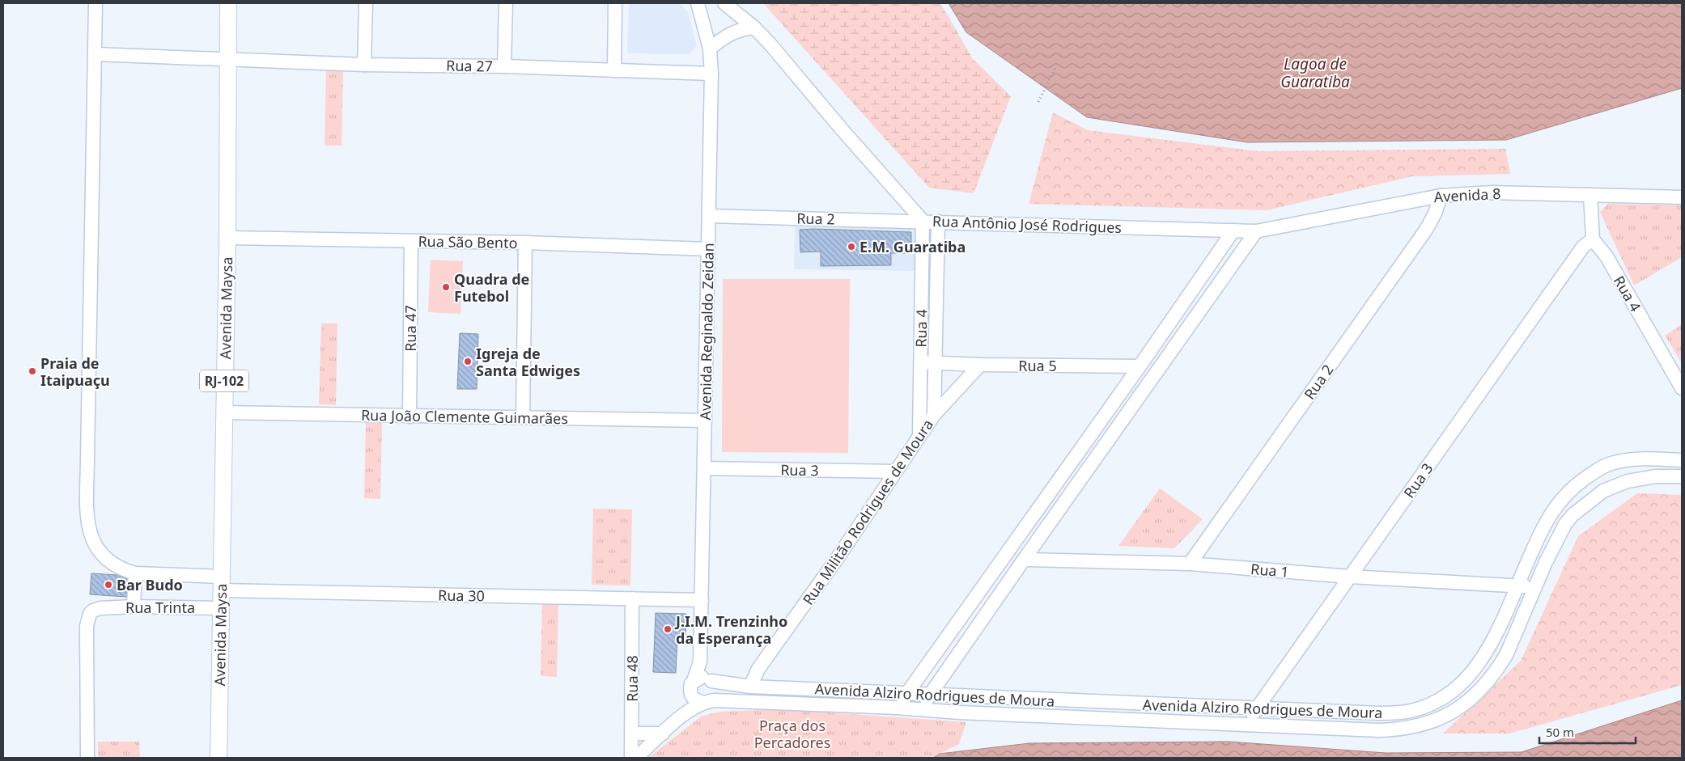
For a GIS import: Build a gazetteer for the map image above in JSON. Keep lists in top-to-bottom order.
{
  "streets": {
    "main road": ["Avenida Maysa", "RJ-102"],
    "street": [
      "Rua 27",
      "Avenida 8",
      "Rua 2",
      "Rua Antônio José Rodrigues",
      "Rua São Bento",
      "Rua 4",
      "Rua 47",
      "Avenida Reginaldo Zeidan",
      "Rua 5",
      "Rua João Clemente Guimarães",
      "Rua 3",
      "Rua Militão Rodrigues de Moura",
      "Rua 1",
      "Rua 30",
      "Rua Trinta",
      "Rua 48",
      "Avenida Alziro Rodrigues de Moura"
    ]
  },
  "crossings": [
    ["Rua 27", "Avenida Maysa"],
    ["Rua 27", "Avenida Reginaldo Zeidan"],
    ["Avenida 8", "Rua 2"],
    ["Avenida 8", "Rua Antônio José Rodrigues"],
    ["Rua 2", "Rua Antônio José Rodrigues"],
    ["Rua 2", "Rua 4"],
    ["Rua 2", "Avenida Reginaldo Zeidan"],
    ["Rua 2", "Rua 1"],
    ["Rua Antônio José Rodrigues", "Rua 4"],
    ["Rua São Bento", "Avenida Maysa"],
    ["Rua São Bento", "Rua 47"],
    ["Rua São Bento", "Avenida Reginaldo Zeidan"],
    ["Rua 4", "Rua 5"],
    ["Rua 4", "Rua 3"],
    ["Rua 4", "Rua Militão Rodrigues de Moura"],
    ["Avenida Maysa", "Rua João Clemente Guimarães"],
    ["Avenida Maysa", "Rua 30"],
    ["Avenida Maysa", "Rua Trinta"],
    ["Rua 47", "Rua João Clemente Guimarães"],
    ["Avenida Reginaldo Zeidan", "Rua João Clemente Guimarães"],
    ["Avenida Reginaldo Zeidan", "Rua 3"],
    ["Avenida Reginaldo Zeidan", "Rua 30"],
    ["Avenida Reginaldo Zeidan", "Avenida Alziro Rodrigues de Moura"],
    ["Rua 5", "Rua Militão Rodrigues de Moura"],
    ["Rua 3", "Rua Militão Rodrigues de Moura"],
    ["Rua 3", "Rua 1"],
    ["Rua 3", "Avenida Alziro Rodrigues de Moura"],
    ["Rua Militão Rodrigues de Moura", "Avenida Alziro Rodrigues de Moura"],
    ["Rua 1", "Avenida Alziro Rodrigues de Moura"],
    ["Rua 30", "Rua 48"]
  ],
  "water": ["Lagoa de Guaratiba"],
  "parks": ["Praça dos Percadores"],
  "places": [
    "E.M. Guaratiba",
    "Quadra de Futebol",
    "Igreja de Santa Edwiges",
    "Praia de Itaipuaçu",
    "Bar Budo",
    "J.I.M. Trenzinho da Esperança"
  ],
  "scale_bar": "50 m"
}
